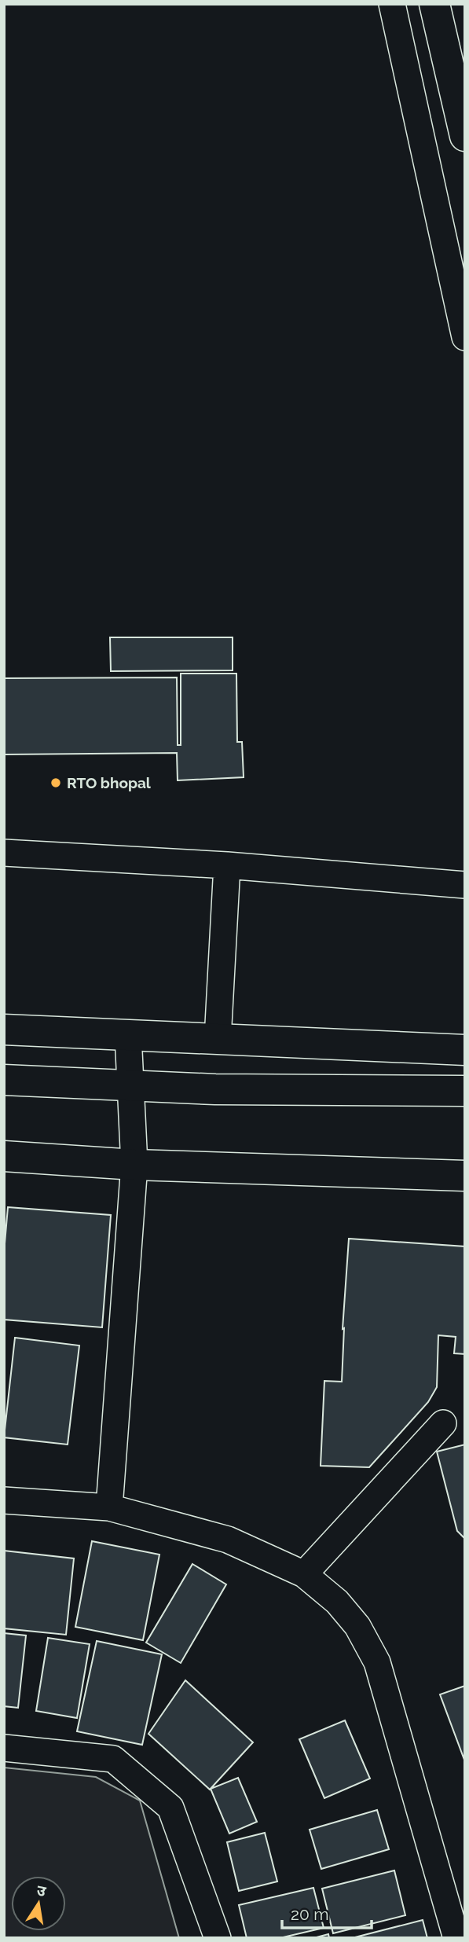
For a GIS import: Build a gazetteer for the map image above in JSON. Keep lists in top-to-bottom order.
{
  "places": ["RTO bhopal"],
  "scale_bar": "20 m",
  "north": "top"
}
